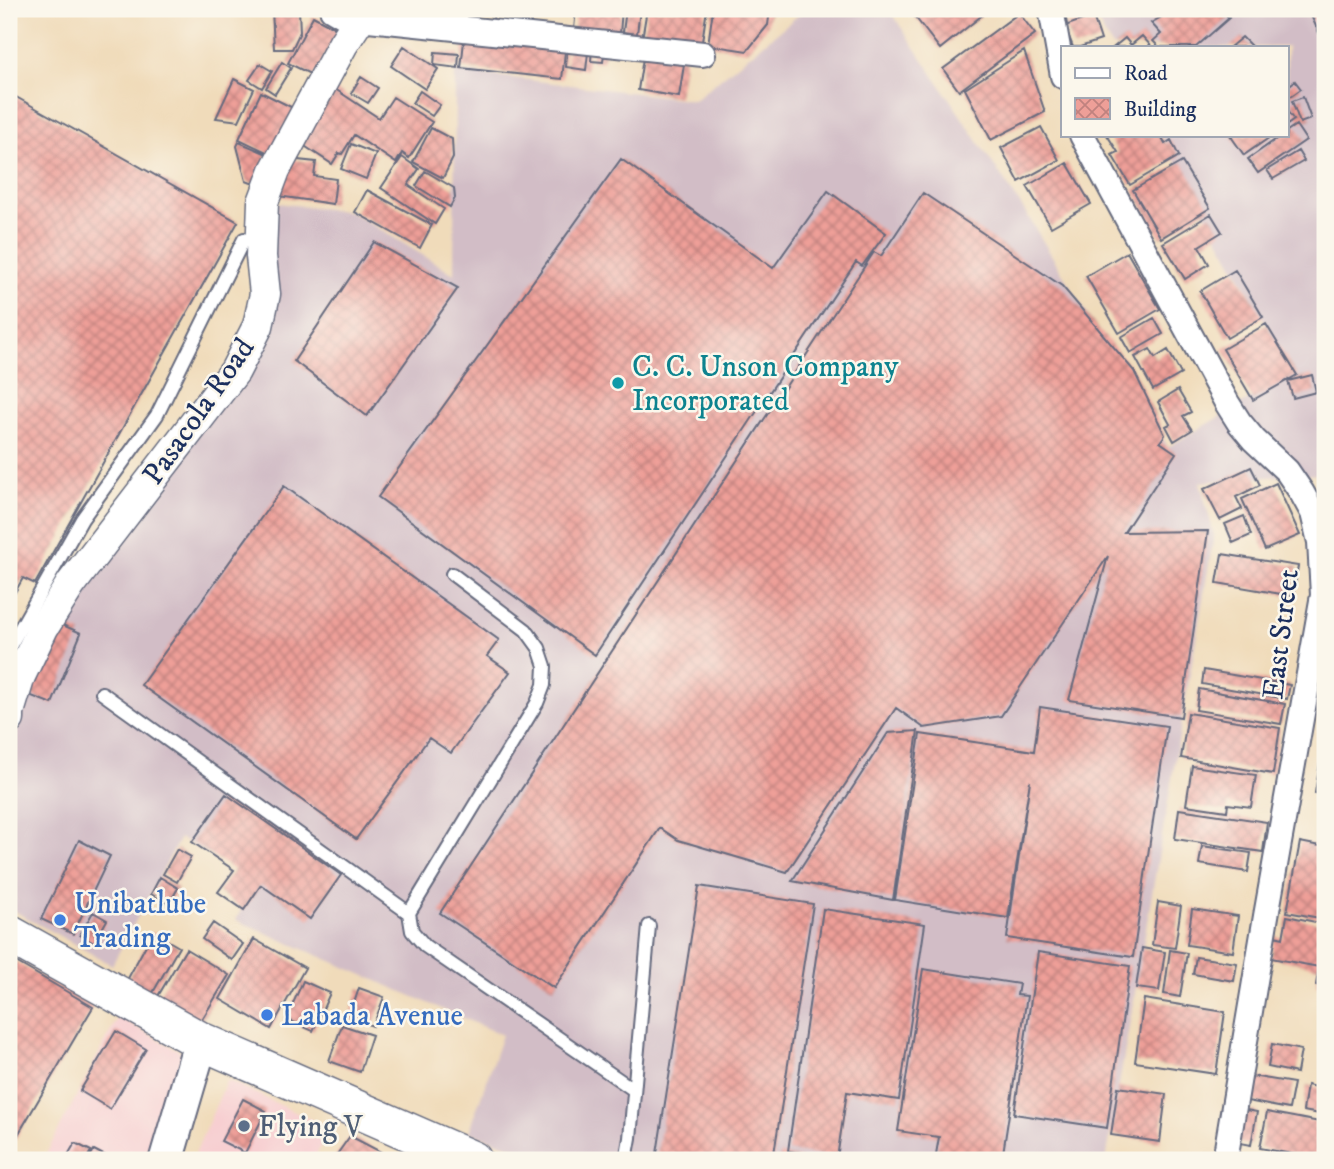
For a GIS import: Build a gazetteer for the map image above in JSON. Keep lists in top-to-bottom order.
{
  "streets": {
    "street": ["Pasacola Road", "East Street"]
  },
  "places": [
    "C. C. Unson Company Incorporated",
    "Unibatlube Trading",
    "Labada Avenue",
    "Flying V"
  ],
  "legend": ["Road", "Building"]
}
